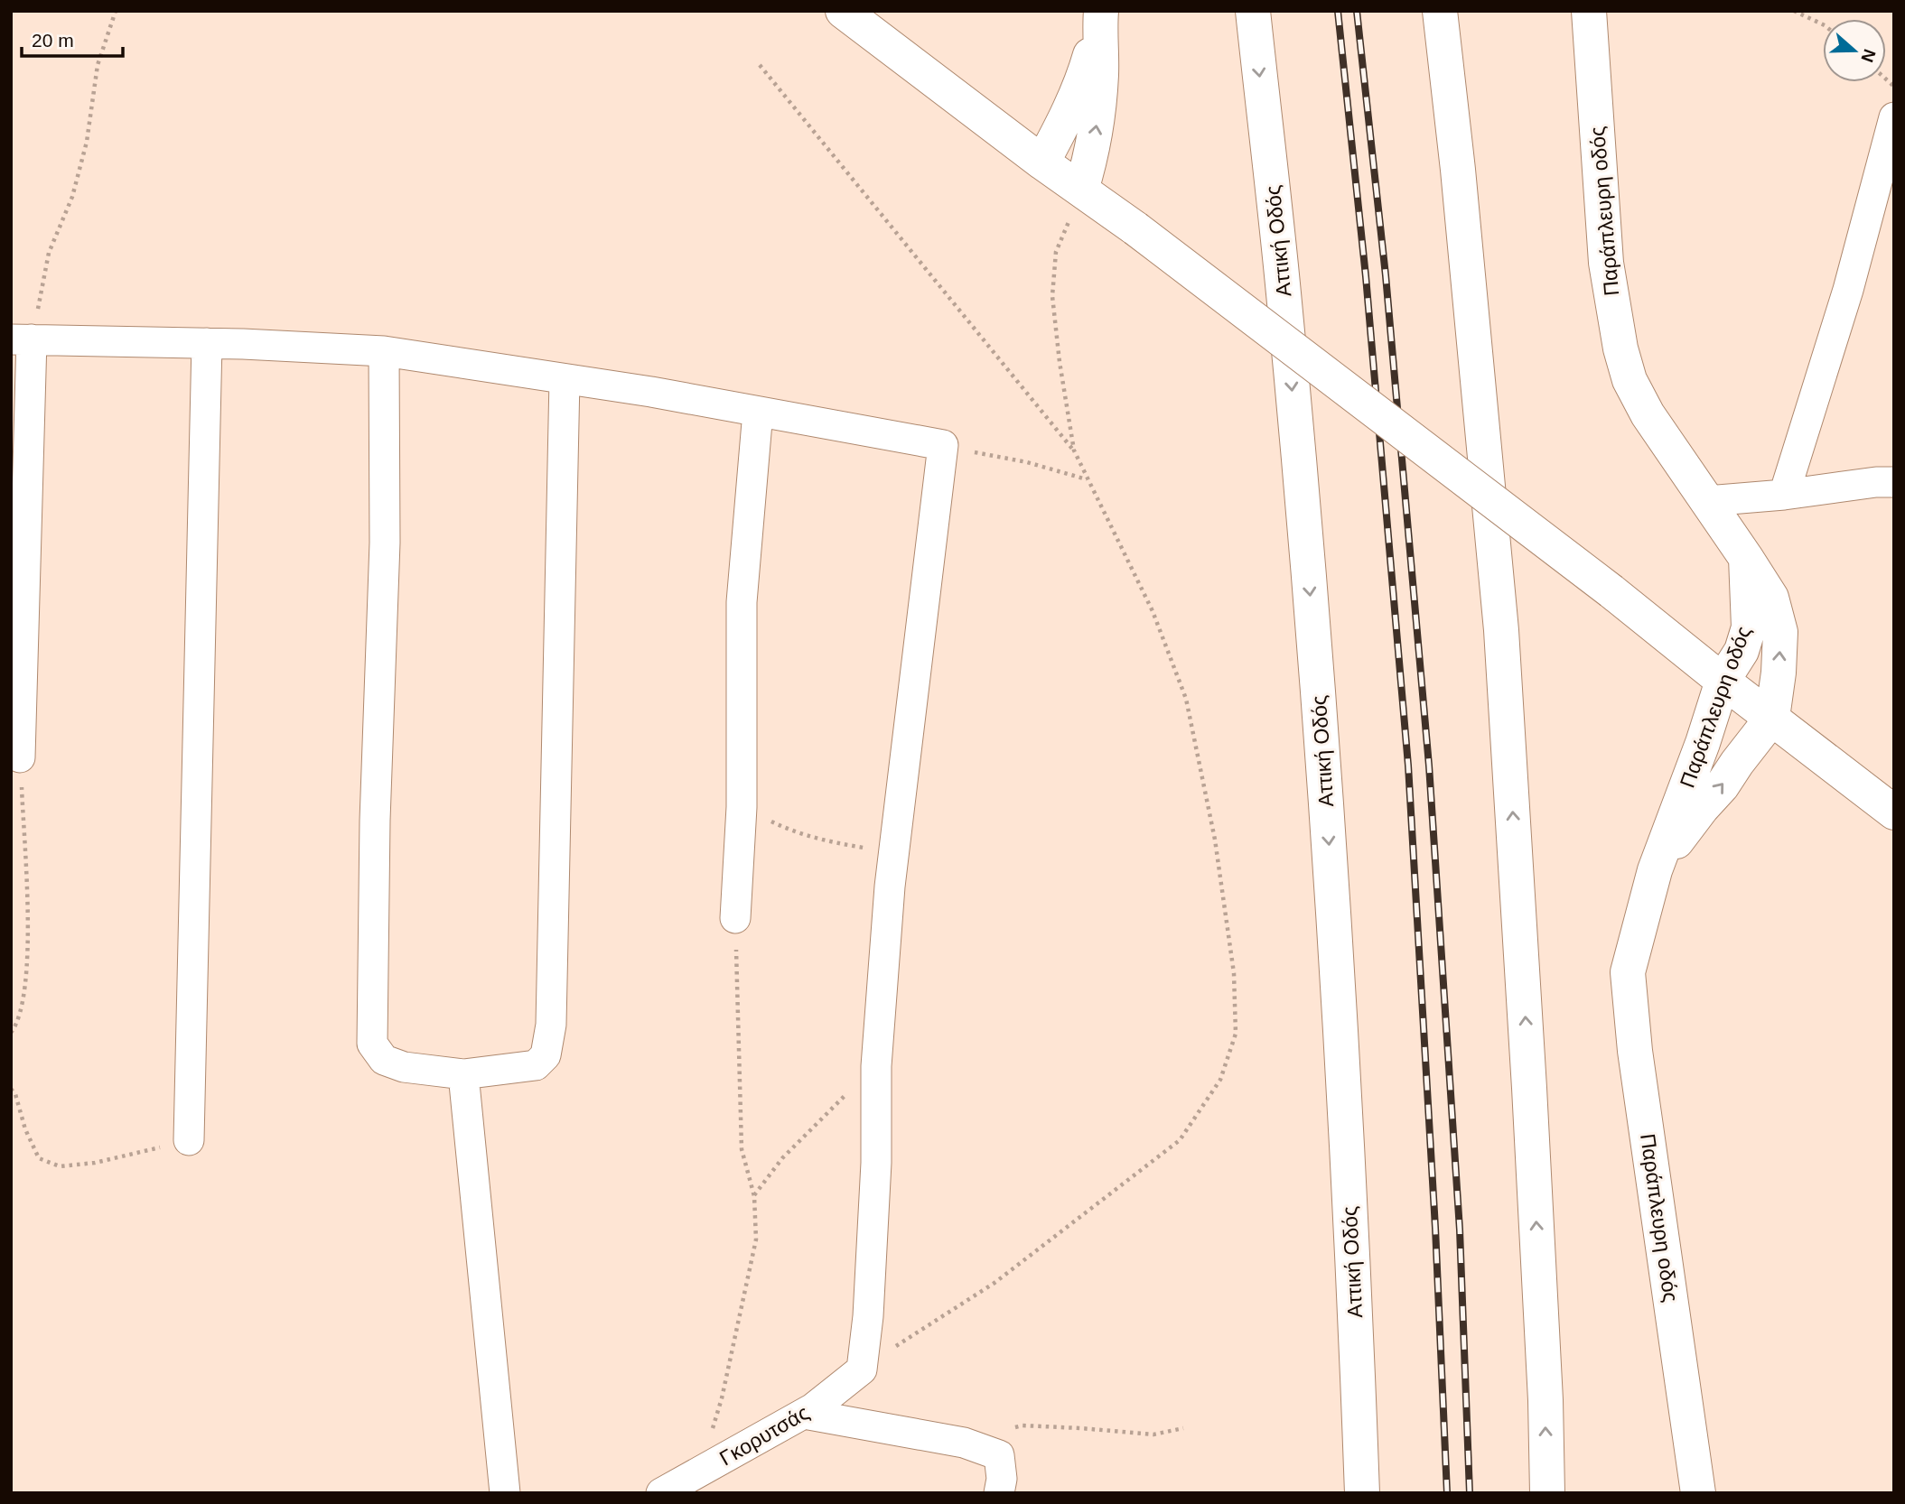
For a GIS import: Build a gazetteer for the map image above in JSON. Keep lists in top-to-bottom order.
{
  "streets": {
    "main road": ["Παράπλευρη οδός", "Αττική Οδός"],
    "street": ["Γκορυτσάς"]
  },
  "scale_bar": "20 m",
  "north": "right"
}
